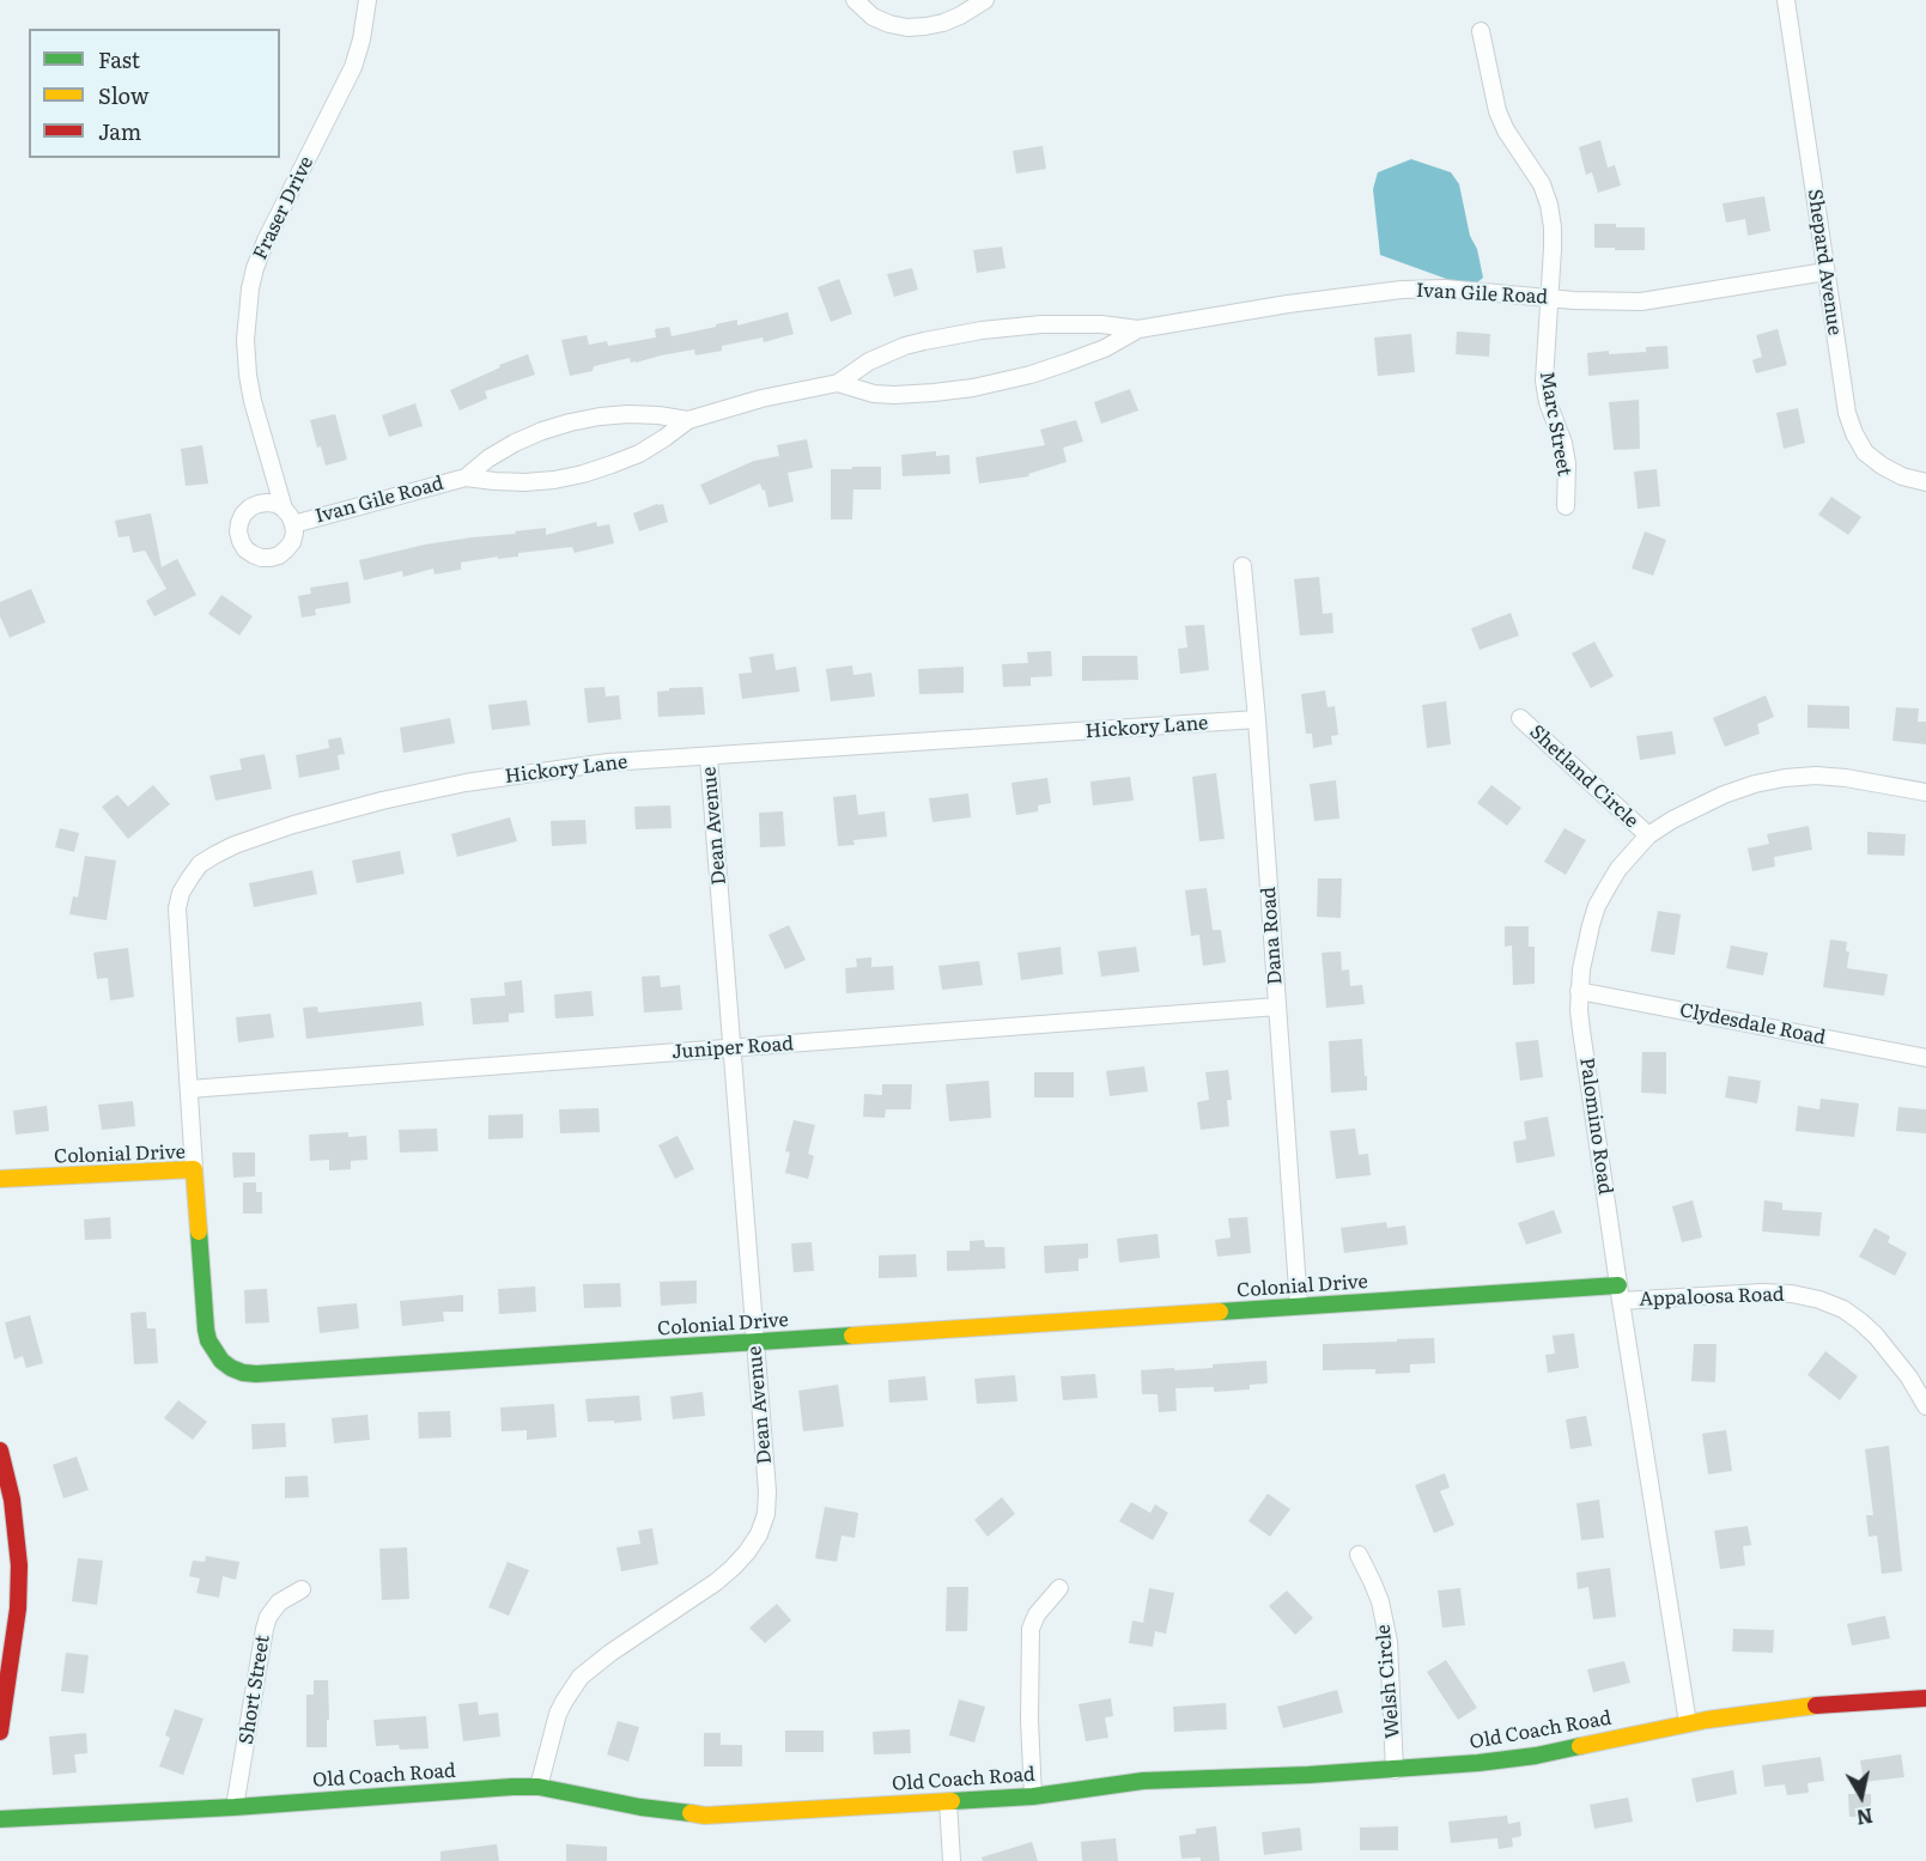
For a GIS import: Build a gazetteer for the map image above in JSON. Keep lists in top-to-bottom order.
{
  "streets": {
    "street": [
      "Fraser Drive",
      "Shepard Avenue",
      "Ivan Gile Road",
      "Marc Street",
      "Hickory Lane",
      "Shetland Circle",
      "Dean Avenue",
      "Dana Road",
      "Clydesdale Road",
      "Juniper Road",
      "Palomino Road",
      "Colonial Drive",
      "Appaloosa Road",
      "Welsh Circle",
      "Short Street",
      "Old Coach Road"
    ]
  },
  "crossings": [
    ["Fraser Drive", "Ivan Gile Road"],
    ["Shepard Avenue", "Ivan Gile Road"],
    ["Ivan Gile Road", "Marc Street"],
    ["Hickory Lane", "Dean Avenue"],
    ["Hickory Lane", "Dana Road"],
    ["Hickory Lane", "Juniper Road"],
    ["Hickory Lane", "Colonial Drive"],
    ["Shetland Circle", "Palomino Road"],
    ["Dean Avenue", "Juniper Road"],
    ["Dean Avenue", "Colonial Drive"],
    ["Dean Avenue", "Old Coach Road"],
    ["Dana Road", "Juniper Road"],
    ["Dana Road", "Colonial Drive"],
    ["Clydesdale Road", "Palomino Road"],
    ["Palomino Road", "Colonial Drive"],
    ["Palomino Road", "Appaloosa Road"],
    ["Palomino Road", "Old Coach Road"],
    ["Colonial Drive", "Appaloosa Road"],
    ["Welsh Circle", "Old Coach Road"],
    ["Short Street", "Old Coach Road"]
  ],
  "legend": ["Fast", "Slow", "Jam"],
  "north": "bottom"
}
